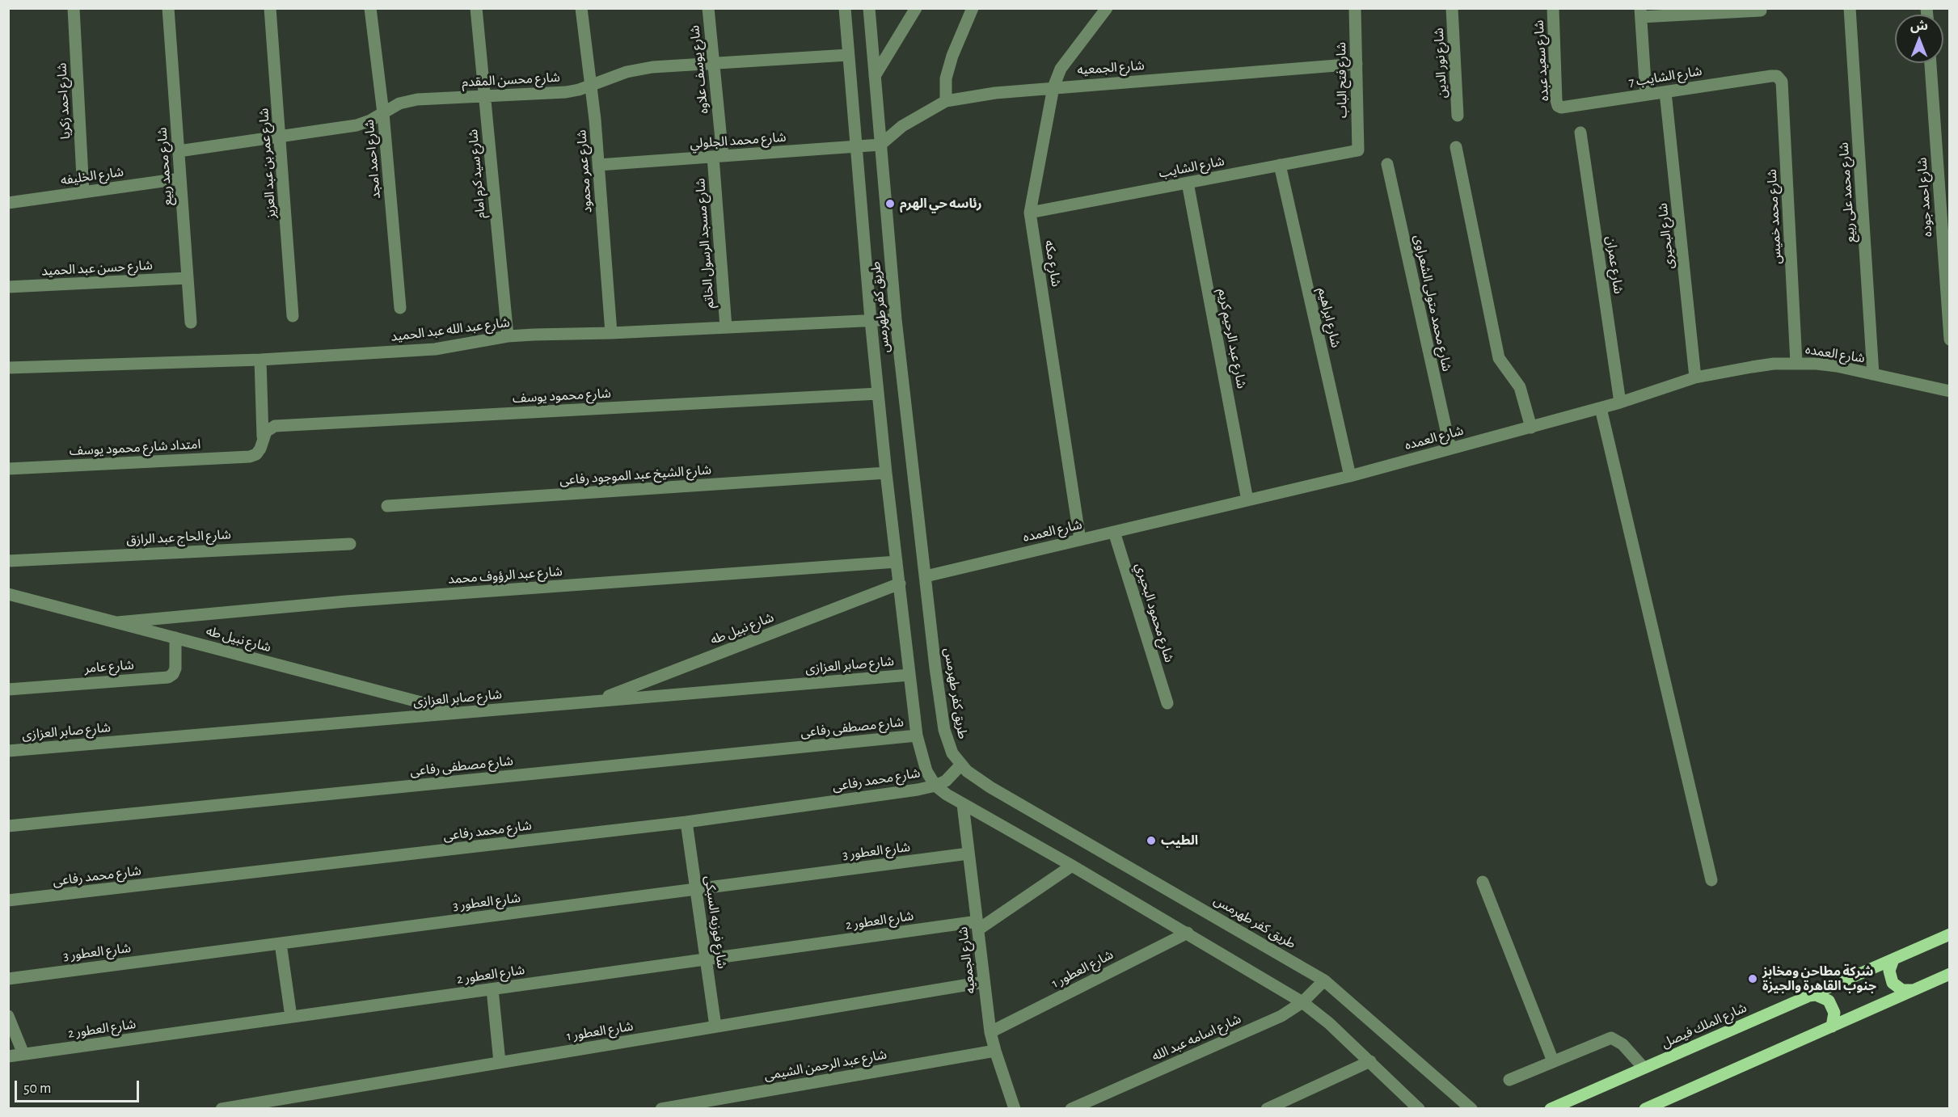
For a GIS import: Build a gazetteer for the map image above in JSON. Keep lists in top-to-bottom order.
{
  "streets": {
    "main road": ["شارع الملك فيصل"],
    "street": [
      "شارع سعيد عبده",
      "شارع نور الدين",
      "شارع الجمعيه",
      "شارع يوسف علاوه",
      "شارع الشايب 7",
      "شارع محسن المقدم",
      "شارع فتح الباب",
      "شارع احمد زكريا",
      "شارع محمد الجلولي",
      "شارع احمد امجد",
      "شارع عمر بن عبد العزيز",
      "شارع محمد ربيع",
      "شارع الشايب",
      "شارع عمر محمود",
      "شارع سيد كرم امام",
      "شارع الخليفه",
      "شارع محمد على ربيع",
      "شارع احمد جوده",
      "شارع محمد خميس",
      "شارع البحيرى",
      "شارع مسجد الرسول الخاتم",
      "شارع مكه",
      "شارع عمران",
      "شارع حسن عبد الحميد",
      "شارع محمد متولى الشعراوى",
      "طريق كفر طهرمس",
      "شارع ابراهيم",
      "شارع عبد الله عبد الحميد",
      "شارع عبد الرحيم كريم",
      "شارع العمده",
      "شارع محمود يوسف",
      "امتداد شارع محمود يوسف",
      "شارع الشيخ عبد الموجود رفاعى",
      "شارع الحاج عبد الرازق",
      "شارع عبد الرؤوف محمد",
      "شارع محمود البحيري",
      "شارع نبيل طه",
      "شارع صابر العزازى",
      "شارع عامر",
      "شارع مصطفى رفاعى",
      "شارع محمد رفاعى",
      "شارع العطور 3",
      "شارع العطور 2",
      "شارع فوزيه السبكى",
      "شارع العطور 1",
      "شارع اسامه عبد الله",
      "شارع عبد الرحمن الشيمى"
    ]
  },
  "crossings": [
    ["شارع سعيد عبده", "شارع الشايب 7"],
    ["شارع الجمعيه", "شارع فتح الباب"],
    ["شارع الجمعيه", "شارع محمد الجلولي"],
    ["شارع الجمعيه", "شارع مكه"],
    ["شارع الجمعيه", "طريق كفر طهرمس"],
    ["شارع الجمعيه", "شارع العطور 3"],
    ["شارع الجمعيه", "شارع العطور 2"],
    ["شارع الجمعيه", "شارع العطور 1"],
    ["شارع الجمعيه", "شارع عبد الرحمن الشيمى"],
    ["شارع يوسف علاوه", "شارع محسن المقدم"],
    ["شارع يوسف علاوه", "شارع محمد الجلولي"],
    ["شارع يوسف علاوه", "شارع مسجد الرسول الخاتم"],
    ["شارع الشايب 7", "شارع محمد خميس"],
    ["شارع الشايب 7", "شارع البحيرى"],
    ["شارع محسن المقدم", "شارع احمد امجد"],
    ["شارع محسن المقدم", "شارع عمر بن عبد العزيز"],
    ["شارع محسن المقدم", "شارع محمد ربيع"],
    ["شارع محسن المقدم", "شارع عمر محمود"],
    ["شارع محسن المقدم", "شارع سيد كرم امام"],
    ["شارع محسن المقدم", "طريق كفر طهرمس"],
    ["شارع فتح الباب", "شارع الشايب"],
    ["شارع احمد زكريا", "شارع الخليفه"],
    ["شارع محمد الجلولي", "شارع عمر محمود"],
    ["شارع محمد الجلولي", "شارع مسجد الرسول الخاتم"],
    ["شارع محمد الجلولي", "طريق كفر طهرمس"],
    ["شارع محمد ربيع", "شارع الخليفه"],
    ["شارع محمد ربيع", "شارع حسن عبد الحميد"],
    ["شارع الشايب", "شارع مكه"],
    ["شارع الشايب", "شارع ابراهيم"],
    ["شارع الشايب", "شارع عبد الرحيم كريم"],
    ["شارع عمر محمود", "شارع عبد الله عبد الحميد"],
    ["شارع سيد كرم امام", "شارع عبد الله عبد الحميد"],
    ["شارع محمد على ربيع", "شارع العمده"],
    ["شارع محمد خميس", "شارع العمده"],
    ["شارع البحيرى", "شارع العمده"],
    ["شارع مسجد الرسول الخاتم", "شارع عبد الله عبد الحميد"],
    ["شارع مكه", "شارع العمده"],
    ["شارع عمران", "شارع العمده"],
    ["شارع محمد متولى الشعراوى", "شارع العمده"],
    ["طريق كفر طهرمس", "شارع عبد الله عبد الحميد"],
    ["طريق كفر طهرمس", "شارع العمده"],
    ["طريق كفر طهرمس", "شارع محمود يوسف"],
    ["طريق كفر طهرمس", "شارع الشيخ عبد الموجود رفاعى"],
    ["طريق كفر طهرمس", "شارع عبد الرؤوف محمد"],
    ["طريق كفر طهرمس", "شارع نبيل طه"],
    ["طريق كفر طهرمس", "شارع صابر العزازى"],
    ["طريق كفر طهرمس", "شارع مصطفى رفاعى"],
    ["طريق كفر طهرمس", "شارع محمد رفاعى"],
    ["طريق كفر طهرمس", "شارع العطور 2"],
    ["طريق كفر طهرمس", "شارع العطور 1"],
    ["طريق كفر طهرمس", "شارع اسامه عبد الله"],
    ["شارع ابراهيم", "شارع العمده"],
    ["شارع عبد الرحيم كريم", "شارع العمده"],
    ["شارع العمده", "شارع محمود البحيري"],
    ["شارع محمود يوسف", "امتداد شارع محمود يوسف"],
    ["شارع عبد الرؤوف محمد", "شارع نبيل طه"],
    ["شارع نبيل طه", "شارع صابر العزازى"],
    ["شارع نبيل طه", "شارع عامر"],
    ["شارع محمد رفاعى", "شارع فوزيه السبكى"],
    ["شارع العطور 3", "شارع فوزيه السبكى"],
    ["شارع العطور 2", "شارع فوزيه السبكى"],
    ["شارع فوزيه السبكى", "شارع العطور 1"]
  ],
  "places": ["رئاسه حي الهرم", "الطيب", "شركة مطاحن ومخابز جنوب القاهرة والجيزة"],
  "scale_bar": "50 m",
  "north": "top"
}
